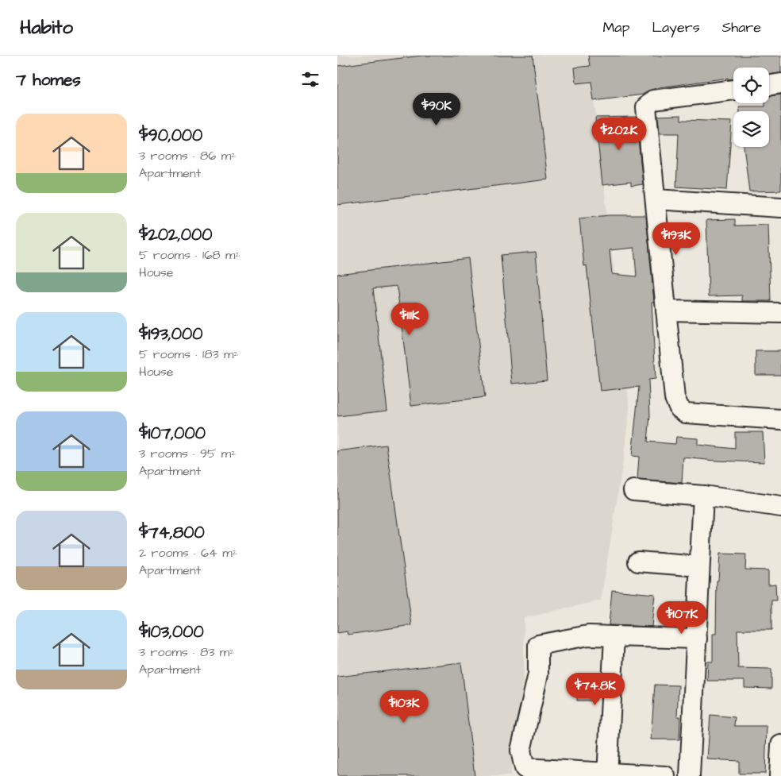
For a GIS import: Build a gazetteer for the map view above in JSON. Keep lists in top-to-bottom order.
{
  "page": {
    "header": "Habito",
    "nav": ["Map", "Layers", "Share"],
    "heading": "7 homes",
    "price": [
      "$90K",
      "$202K",
      "$193K",
      "$111K",
      "$107K",
      "$74.8K",
      "$103K"
    ],
    "list": [
      {
        "name": "$90,000",
        "note": "3 rooms · 86 m² · Apartment"
      },
      {
        "name": "$202,000",
        "note": "5 rooms · 168 m² · House"
      },
      {
        "name": "$193,000",
        "note": "5 rooms · 183 m² · House"
      },
      {
        "name": "$107,000",
        "note": "3 rooms · 95 m² · Apartment"
      },
      {
        "name": "$74,800",
        "note": "2 rooms · 64 m² · Apartment"
      },
      {
        "name": "$103,000",
        "note": "3 rooms · 83 m² · Apartment"
      }
    ]
  }
}
